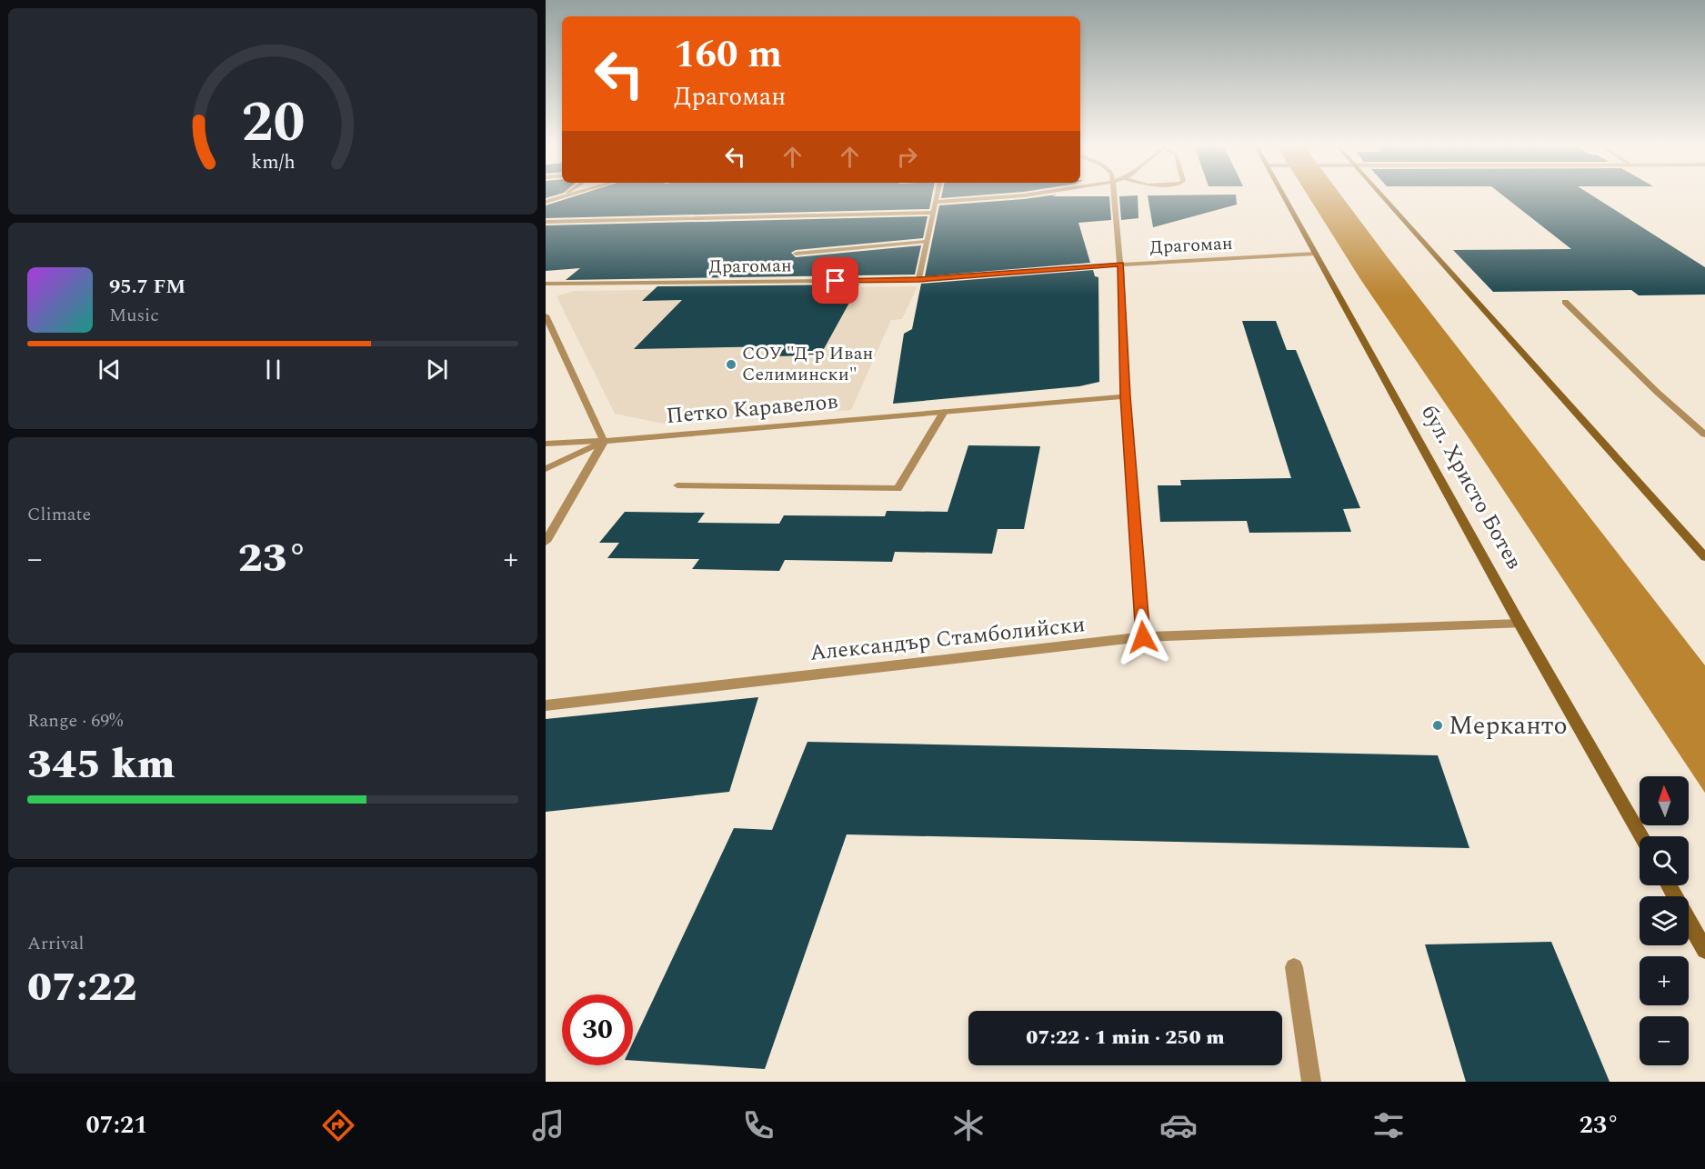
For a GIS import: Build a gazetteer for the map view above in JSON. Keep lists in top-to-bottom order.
{
  "streets": {
    "main road": ["бул. Христо Ботев"],
    "street": ["Драгоман", "Петко Каравелов", "Александър Стамболийски"]
  },
  "crossings": [
    ["Драгоман", "бул. Христо Ботев"],
    ["бул. Христо Ботев", "Александър Стамболийски"]
  ],
  "places": ["СОУ \"Д-р Иван Селимински\"", "Мерканто"],
  "north": "top",
  "page": {
    "turn": ["160 m", "Драгоман"],
    "song": ["95.7 FM", "Music"],
    "tile": [
      "Climate",
      ["Range · 69%", "345 km"],
      ["Arrival", "07:22"]
    ],
    "heat": ["−", "23°", "+"],
    "map_buttons": ["+", "−"],
    "limit": "30",
    "trip": "07:22 · 1 min · 250 m",
    "tabs": ["07:21", "23°"],
    "gauge": ["20", "km/h"]
  }
}
